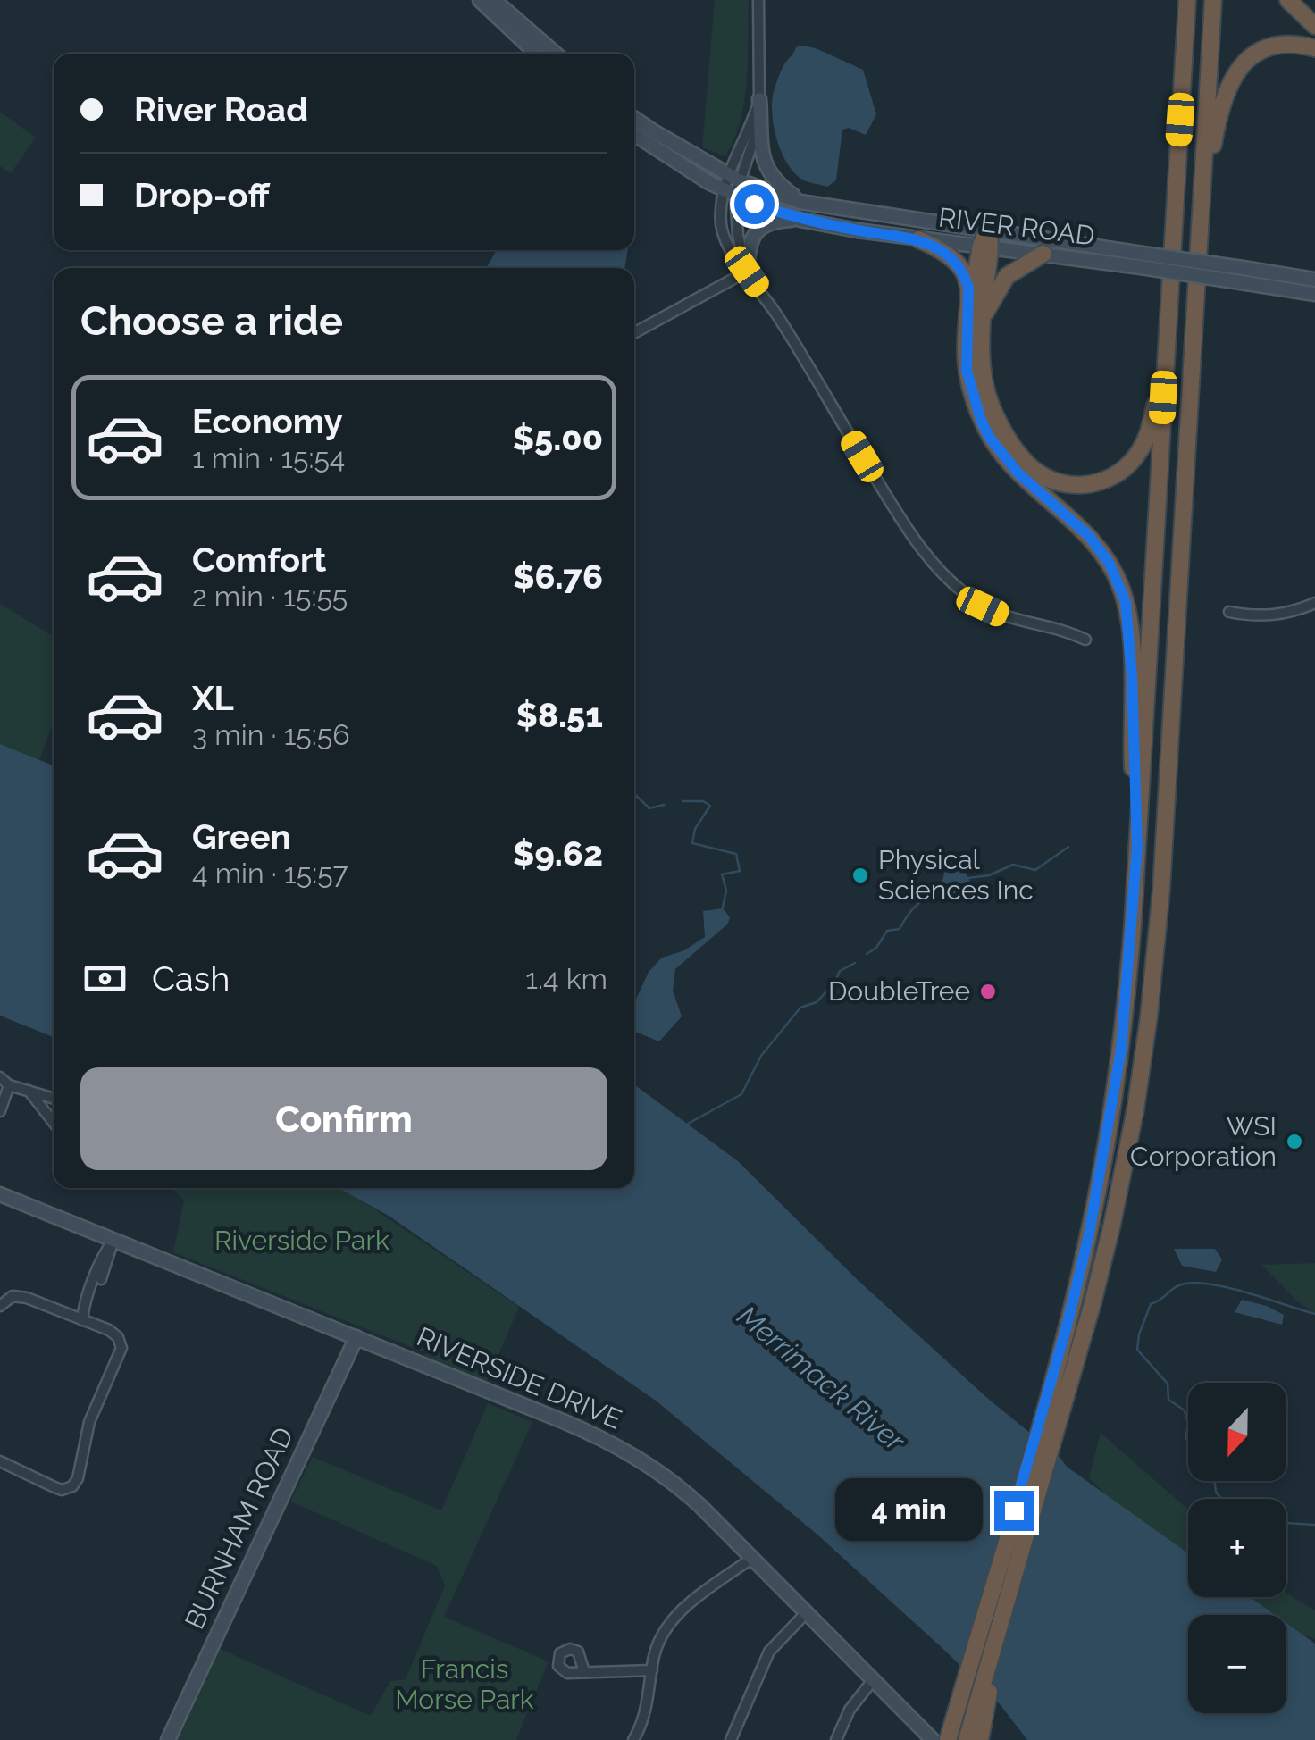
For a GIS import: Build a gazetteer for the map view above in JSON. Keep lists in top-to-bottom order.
{
  "streets": {
    "main road": ["RIVER ROAD", "RIVERSIDE DRIVE", "BURNHAM ROAD"]
  },
  "crossings": [
    ["RIVERSIDE DRIVE", "BURNHAM ROAD"]
  ],
  "water": ["Merrimack River"],
  "parks": ["Riverside Park", "Francis Morse Park"],
  "places": ["Physical Sciences Inc", "DoubleTree", "WSI Corporation"],
  "north": "bottom",
  "page": {
    "banner": ["River Road", "Drop-off"],
    "heading": "Choose a ride",
    "list": [
      {
        "name": "Economy",
        "note": "1 min · 15:54",
        "value": "$5.00"
      },
      {
        "name": "Comfort",
        "note": "2 min · 15:55",
        "value": "$6.76"
      },
      {
        "name": "XL",
        "note": "3 min · 15:56",
        "value": "$8.51"
      },
      {
        "name": "Green",
        "note": "4 min · 15:57",
        "value": "$9.62"
      }
    ],
    "pay": ["Cash", "1.4 km"],
    "buttons": "Confirm",
    "map_buttons": ["+", "−"],
    "bubble": "4 min"
  }
}
